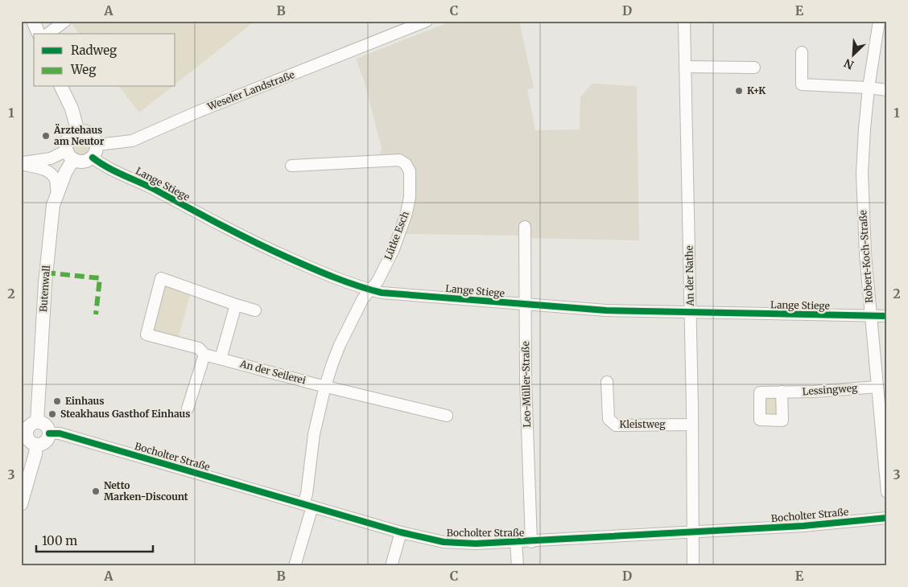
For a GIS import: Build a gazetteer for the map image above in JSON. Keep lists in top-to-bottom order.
{
  "streets": {
    "main road": ["Butenwall"],
    "street": [
      "Weseler Landstraße",
      "Lange Stiege",
      "Lütke Esch",
      "Robert-Koch-Straße",
      "An der Nathe",
      "An der Seilerei",
      "Leo-Müller-Straße",
      "Lessingweg",
      "Kleistweg",
      "Bocholter Straße"
    ]
  },
  "crossings": [
    ["Weseler Landstraße", "Lange Stiege"],
    ["Weseler Landstraße", "Butenwall"],
    ["Lange Stiege", "Lütke Esch"],
    ["Lange Stiege", "Robert-Koch-Straße"],
    ["Lange Stiege", "An der Nathe"],
    ["Lange Stiege", "Butenwall"],
    ["Lange Stiege", "Leo-Müller-Straße"],
    ["Lütke Esch", "An der Seilerei"],
    ["Lütke Esch", "Bocholter Straße"],
    ["Robert-Koch-Straße", "Lessingweg"],
    ["An der Nathe", "Kleistweg"],
    ["An der Nathe", "Bocholter Straße"],
    ["Butenwall", "Bocholter Straße"],
    ["Leo-Müller-Straße", "Bocholter Straße"]
  ],
  "places": [
    "K+K",
    "Ärztehaus am Neutor",
    "Einhaus",
    "Steakhaus Gasthof Einhaus",
    "Netto Marken-Discount"
  ],
  "legend": ["Radweg", "Weg"],
  "scale_bar": "100 m",
  "north": "bottom left",
  "grid": {
    "columns": [
      "A",
      "B",
      "C",
      "D",
      "E"
    ],
    "rows": ["1", "2", "3"]
  }
}
